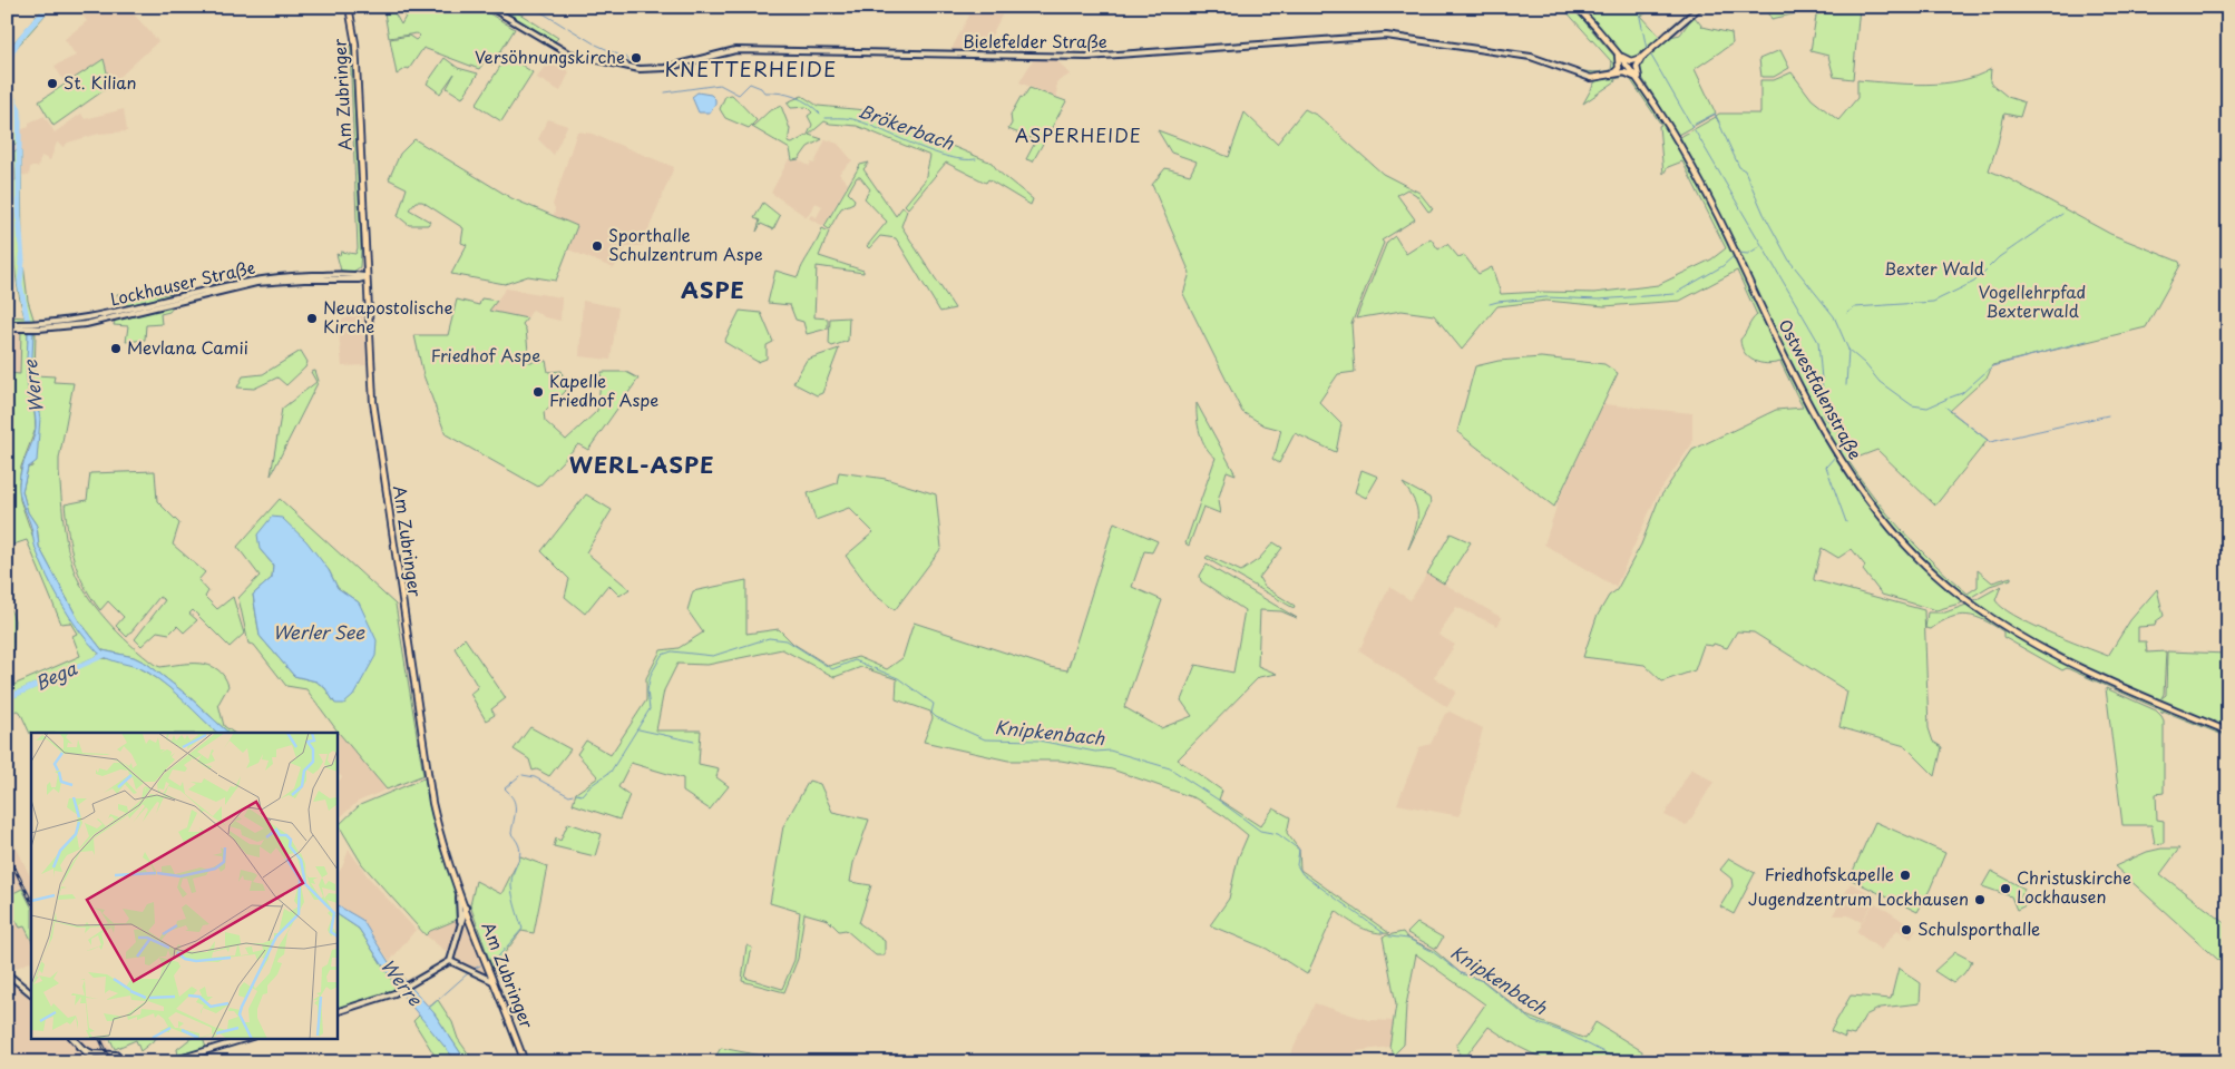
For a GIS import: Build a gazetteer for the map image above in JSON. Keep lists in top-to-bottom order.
{
  "streets": {
    "main road": [
      "Bielefelder Straße",
      "Am Zubringer",
      "Lockhauser Straße",
      "Ostwestfalenstraße"
    ]
  },
  "crossings": [
    ["Am Zubringer", "Lockhauser Straße"]
  ],
  "districts": [
    "KNETTERHEIDE",
    "ASPERHEIDE",
    "ASPE",
    "WERL-ASPE"
  ],
  "water": [
    "Brökerbach",
    "Werre",
    "Werler See",
    "Bega",
    "Knipkenbach"
  ],
  "parks": ["Bexter Wald", "Vogellehrpfad Bexterwald", "Friedhof Aspe"],
  "places": [
    "Versöhnungskirche",
    "St. Kilian",
    "Sporthalle Schulzentrum Aspe",
    "Neuapostolische Kirche",
    "Mevlana Camii",
    "Kapelle Friedhof Aspe",
    "Friedhofskapelle",
    "Christuskirche Lockhausen",
    "Jugendzentrum Lockhausen",
    "Schulsporthalle"
  ]
}
